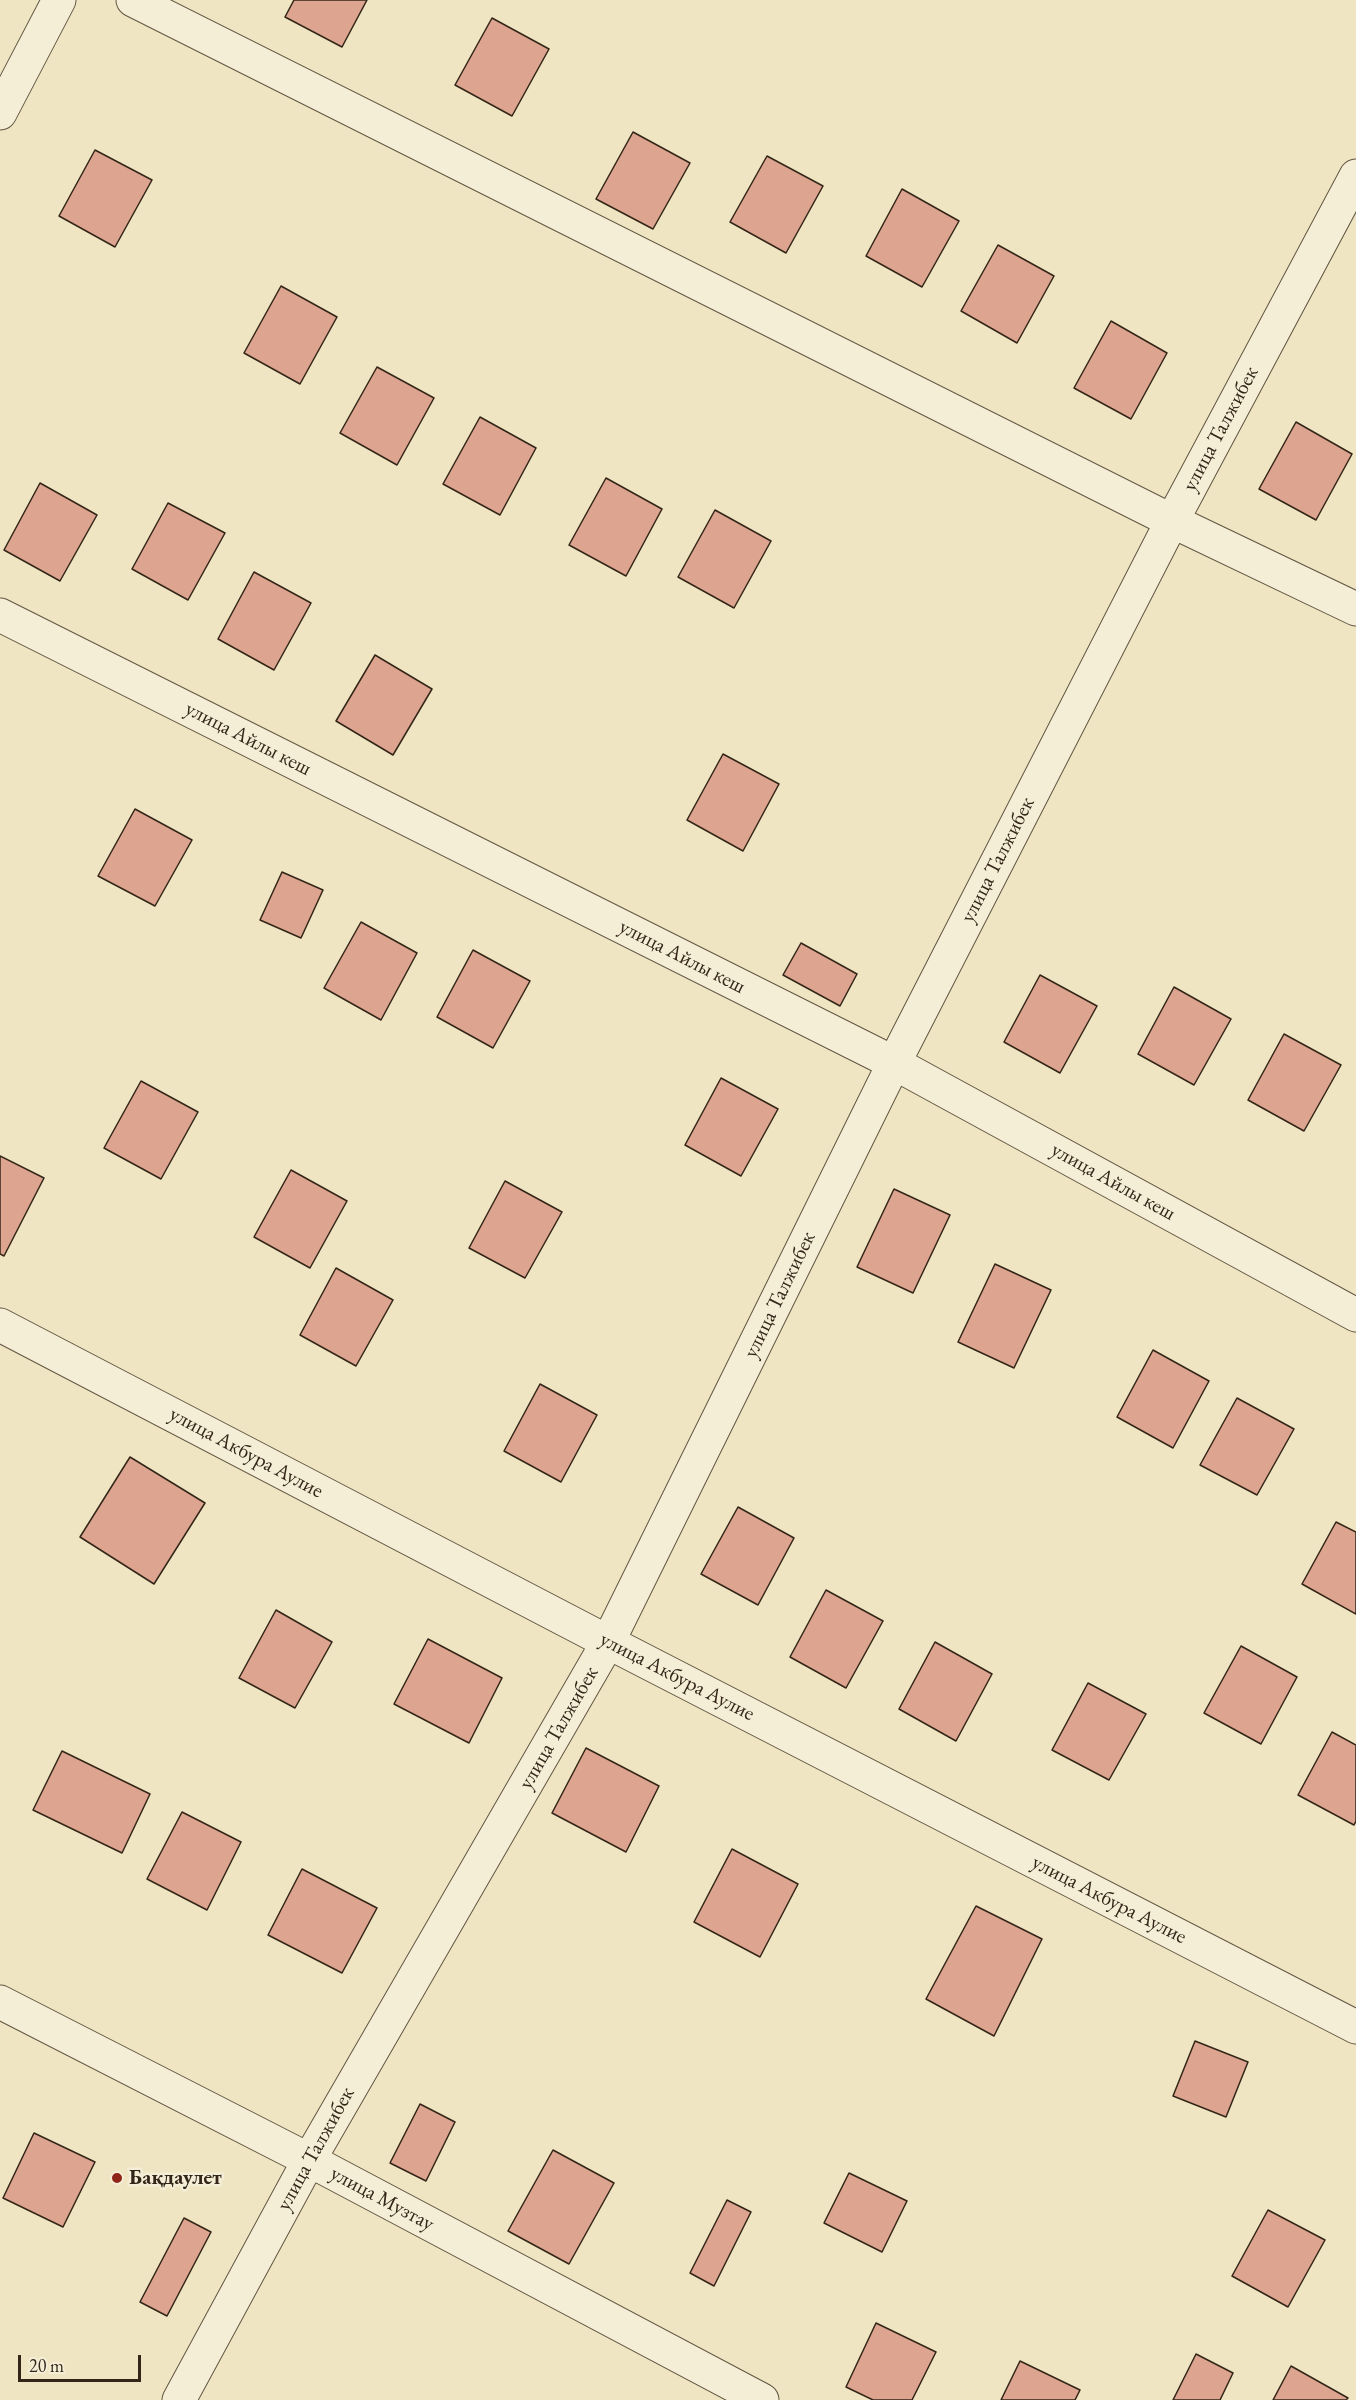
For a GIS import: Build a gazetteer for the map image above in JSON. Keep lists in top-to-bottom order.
{
  "streets": {
    "street": [
      "улица Талжибек",
      "улица Айлы кеш",
      "улица Акбура Аулие",
      "улица Музтау"
    ]
  },
  "crossings": [
    ["улица Талжибек", "улица Айлы кеш"],
    ["улица Талжибек", "улица Акбура Аулие"],
    ["улица Талжибек", "улица Музтау"]
  ],
  "places": ["Бақдаулет"],
  "scale_bar": "20 m"
}
